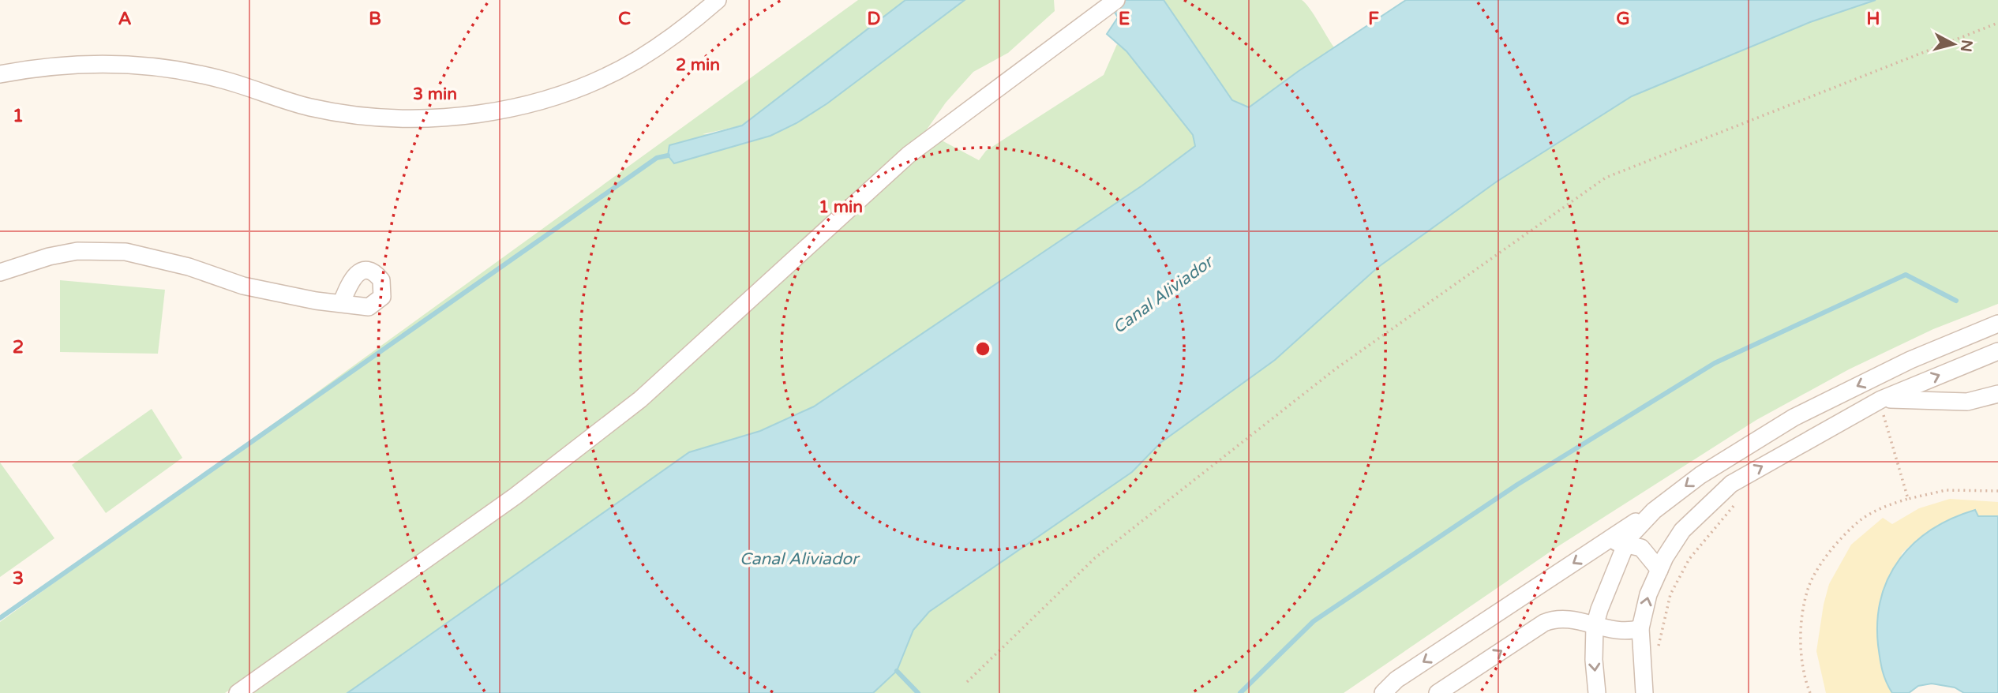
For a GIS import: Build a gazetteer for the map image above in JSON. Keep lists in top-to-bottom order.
{
  "water": ["Canal Aliviador"],
  "north": "right",
  "grid": {
    "columns": [
      "A",
      "B",
      "C",
      "D",
      "E",
      "F",
      "G",
      "H"
    ],
    "rows": ["1", "2", "3"]
  },
  "rings": ["2 min", "3 min", "1 min"]
}
